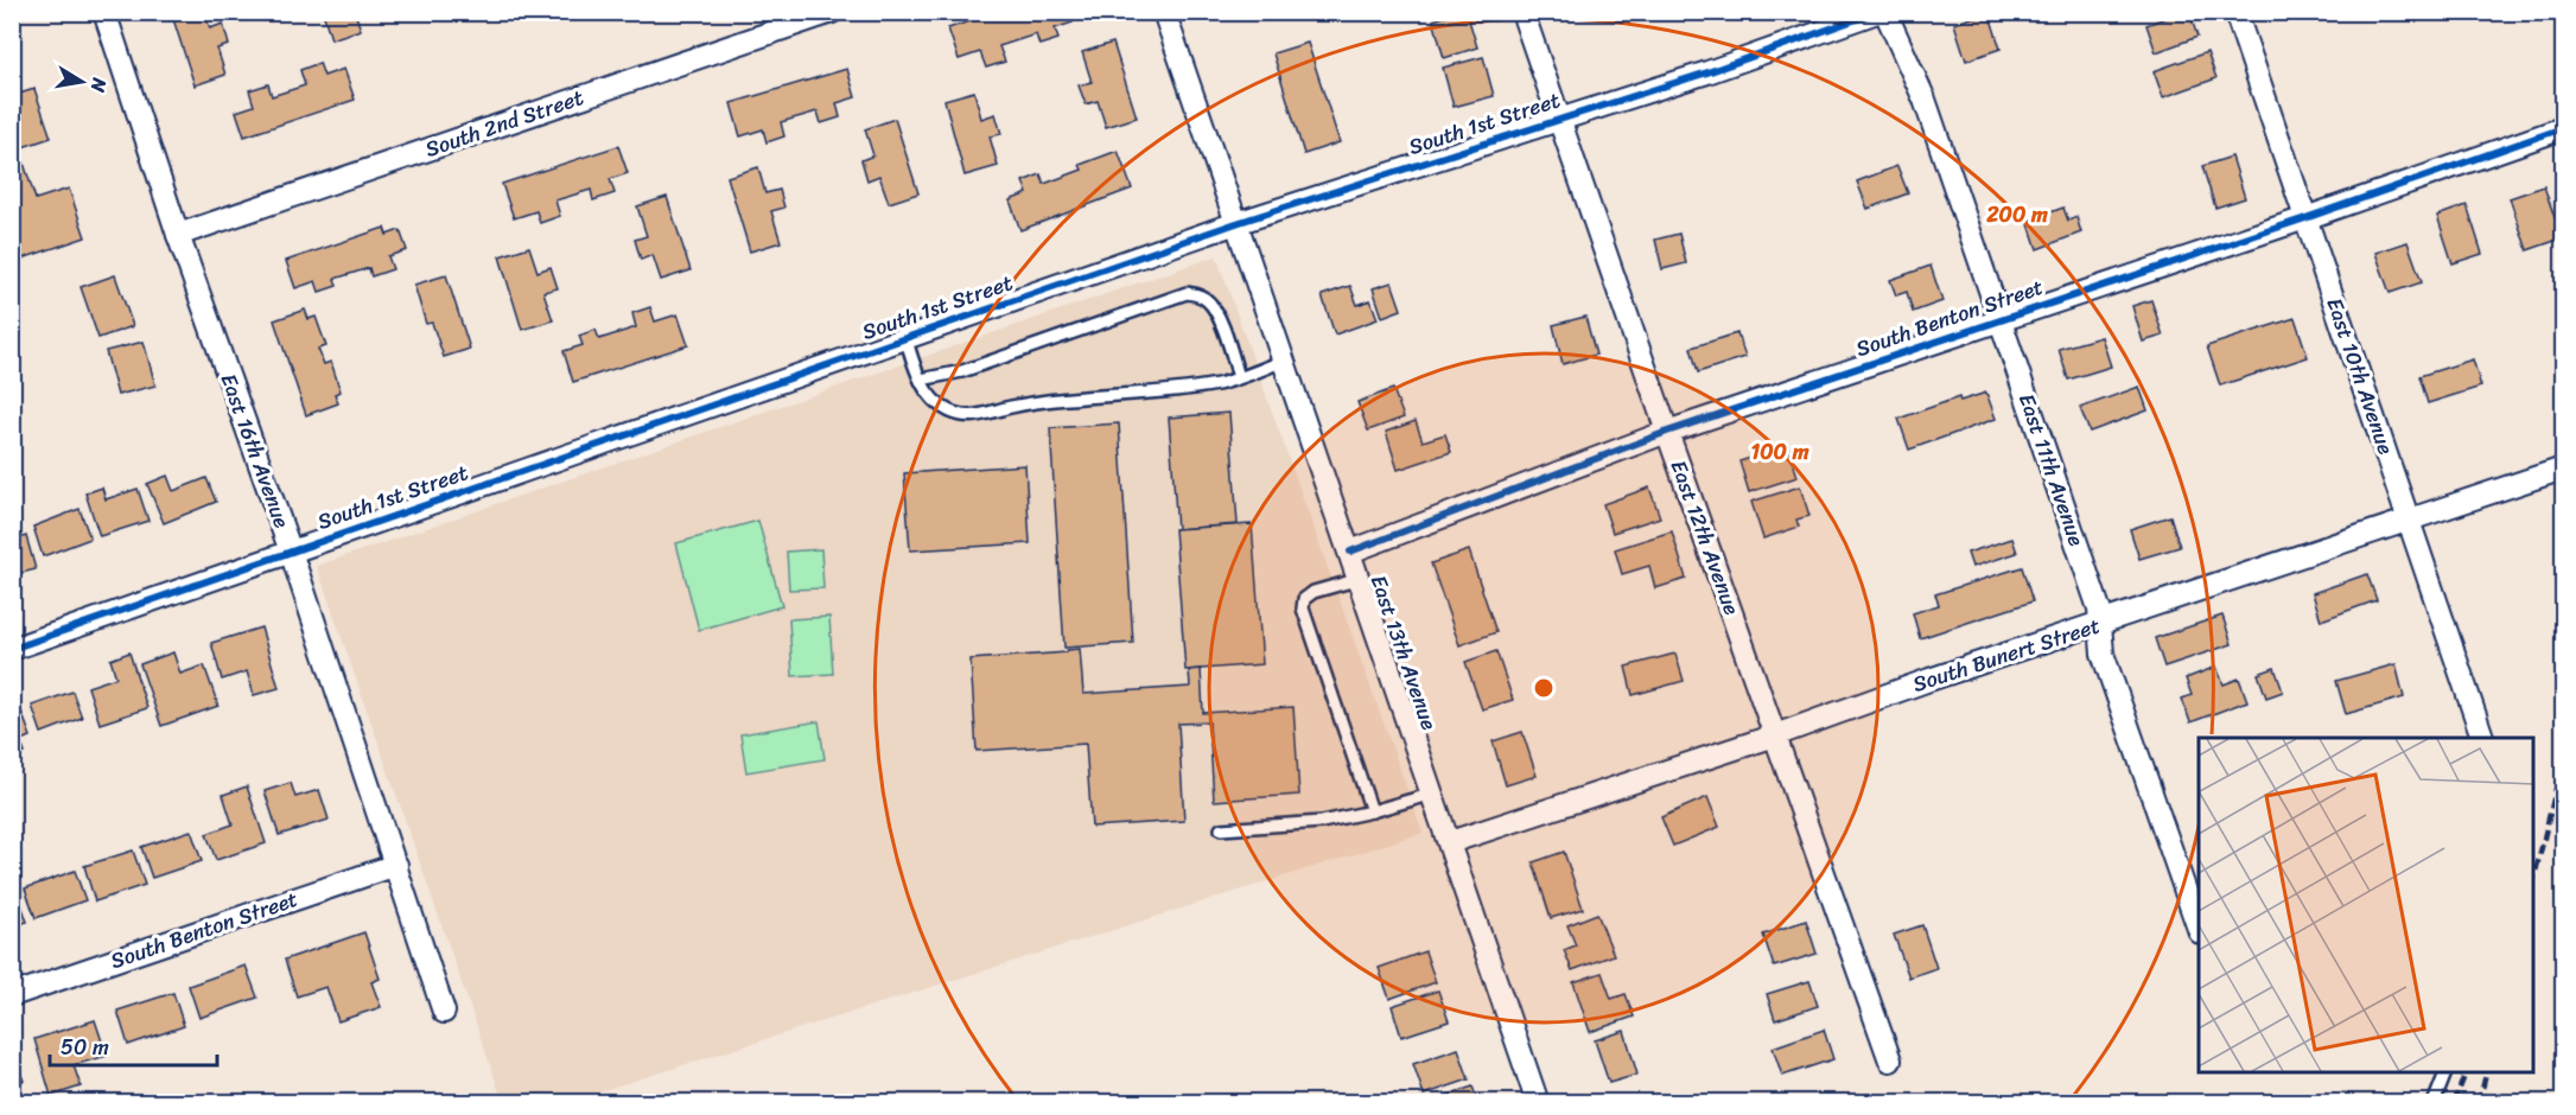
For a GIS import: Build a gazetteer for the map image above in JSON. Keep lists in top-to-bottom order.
{
  "streets": {
    "street": [
      "South 2nd Street",
      "South 1st Street",
      "South Benton Street",
      "East 10th Avenue",
      "East 16th Avenue",
      "East 11th Avenue",
      "East 12th Avenue",
      "East 13th Avenue",
      "South Bunert Street"
    ]
  },
  "crossings": [
    ["South 2nd Street", "East 16th Avenue"],
    ["South 1st Street", "East 16th Avenue"],
    ["South 1st Street", "East 12th Avenue"],
    ["South 1st Street", "East 13th Avenue"],
    ["South Benton Street", "East 10th Avenue"],
    ["South Benton Street", "East 16th Avenue"],
    ["South Benton Street", "East 11th Avenue"],
    ["South Benton Street", "East 12th Avenue"],
    ["South Benton Street", "East 13th Avenue"],
    ["East 10th Avenue", "South Bunert Street"],
    ["East 11th Avenue", "South Bunert Street"],
    ["East 12th Avenue", "South Bunert Street"],
    ["East 13th Avenue", "South Bunert Street"]
  ],
  "scale_bar": "50 m",
  "north": "right",
  "rings": ["200 m", "100 m"]
}
